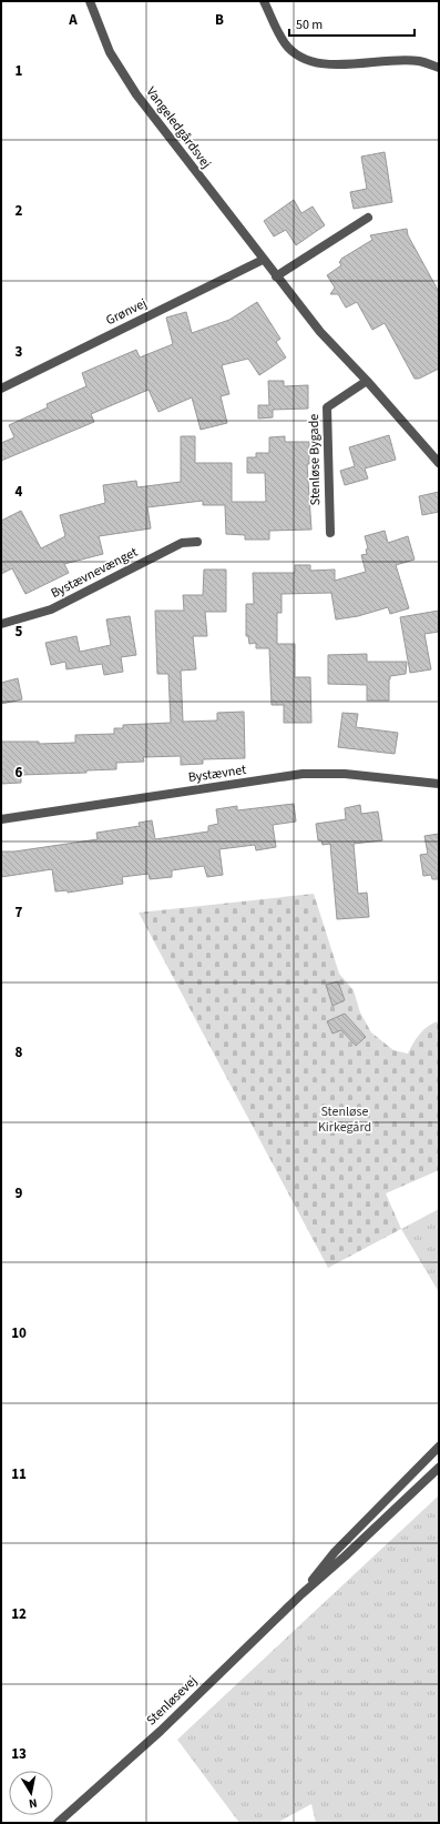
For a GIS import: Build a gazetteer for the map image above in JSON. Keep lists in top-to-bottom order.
{
  "streets": {
    "street": [
      "Vangeledgårdsvej",
      "Grønvej",
      "Stenløse Bygade",
      "Bystævnevænget",
      "Bystævnet",
      "Stenløsevej"
    ]
  },
  "crossings": [
    ["Vangeledgårdsvej", "Grønvej"]
  ],
  "parks": ["Stenløse Kirkegård"],
  "scale_bar": "50 m",
  "north": "bottom",
  "grid": {
    "columns": ["A", "B"],
    "rows": [
      "1",
      "2",
      "3",
      "4",
      "5",
      "6",
      "7",
      "8",
      "9",
      "10",
      "11",
      "12",
      "13"
    ]
  }
}
